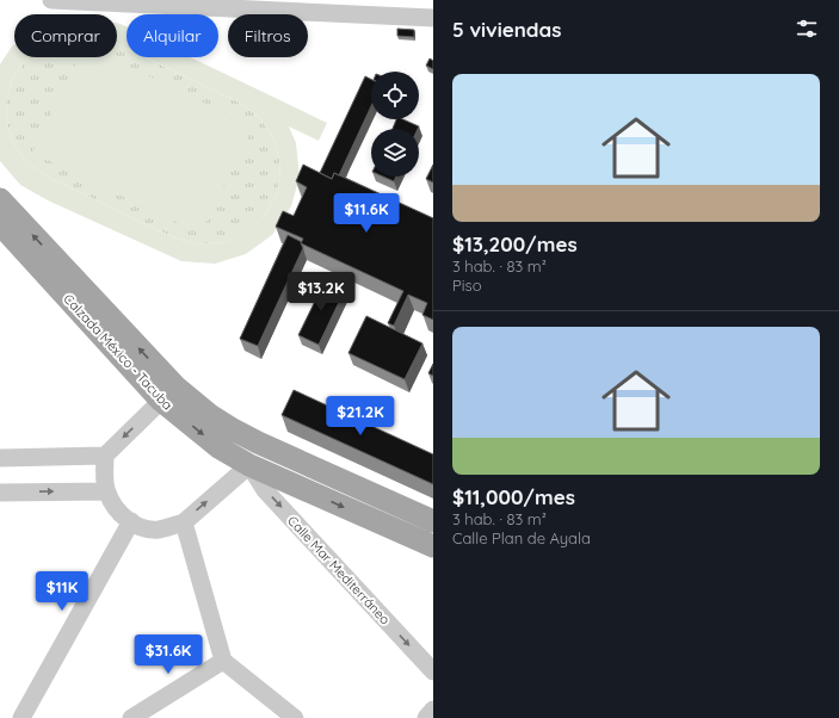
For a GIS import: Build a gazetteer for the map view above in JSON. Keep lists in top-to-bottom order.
{
  "streets": {
    "main road": ["Calzada México - Tacuba"],
    "street": ["Calle Mar Mediterráneo"]
  },
  "crossings": [
    ["Calzada México - Tacuba", "Calle Mar Mediterráneo"]
  ],
  "page": {
    "heading": "5 viviendas",
    "chip": ["Comprar", "Alquilar", "Filtros"],
    "list": [
      {
        "name": "$13,200/mes",
        "note": "3 hab. · 83 m² · Piso"
      },
      {
        "name": "$11,000/mes",
        "note": "3 hab. · 83 m² · Calle Plan de Ayala"
      }
    ],
    "price": [
      "$11.6K",
      "$13.2K",
      "$21.2K",
      "$11K",
      "$31.6K"
    ]
  }
}
